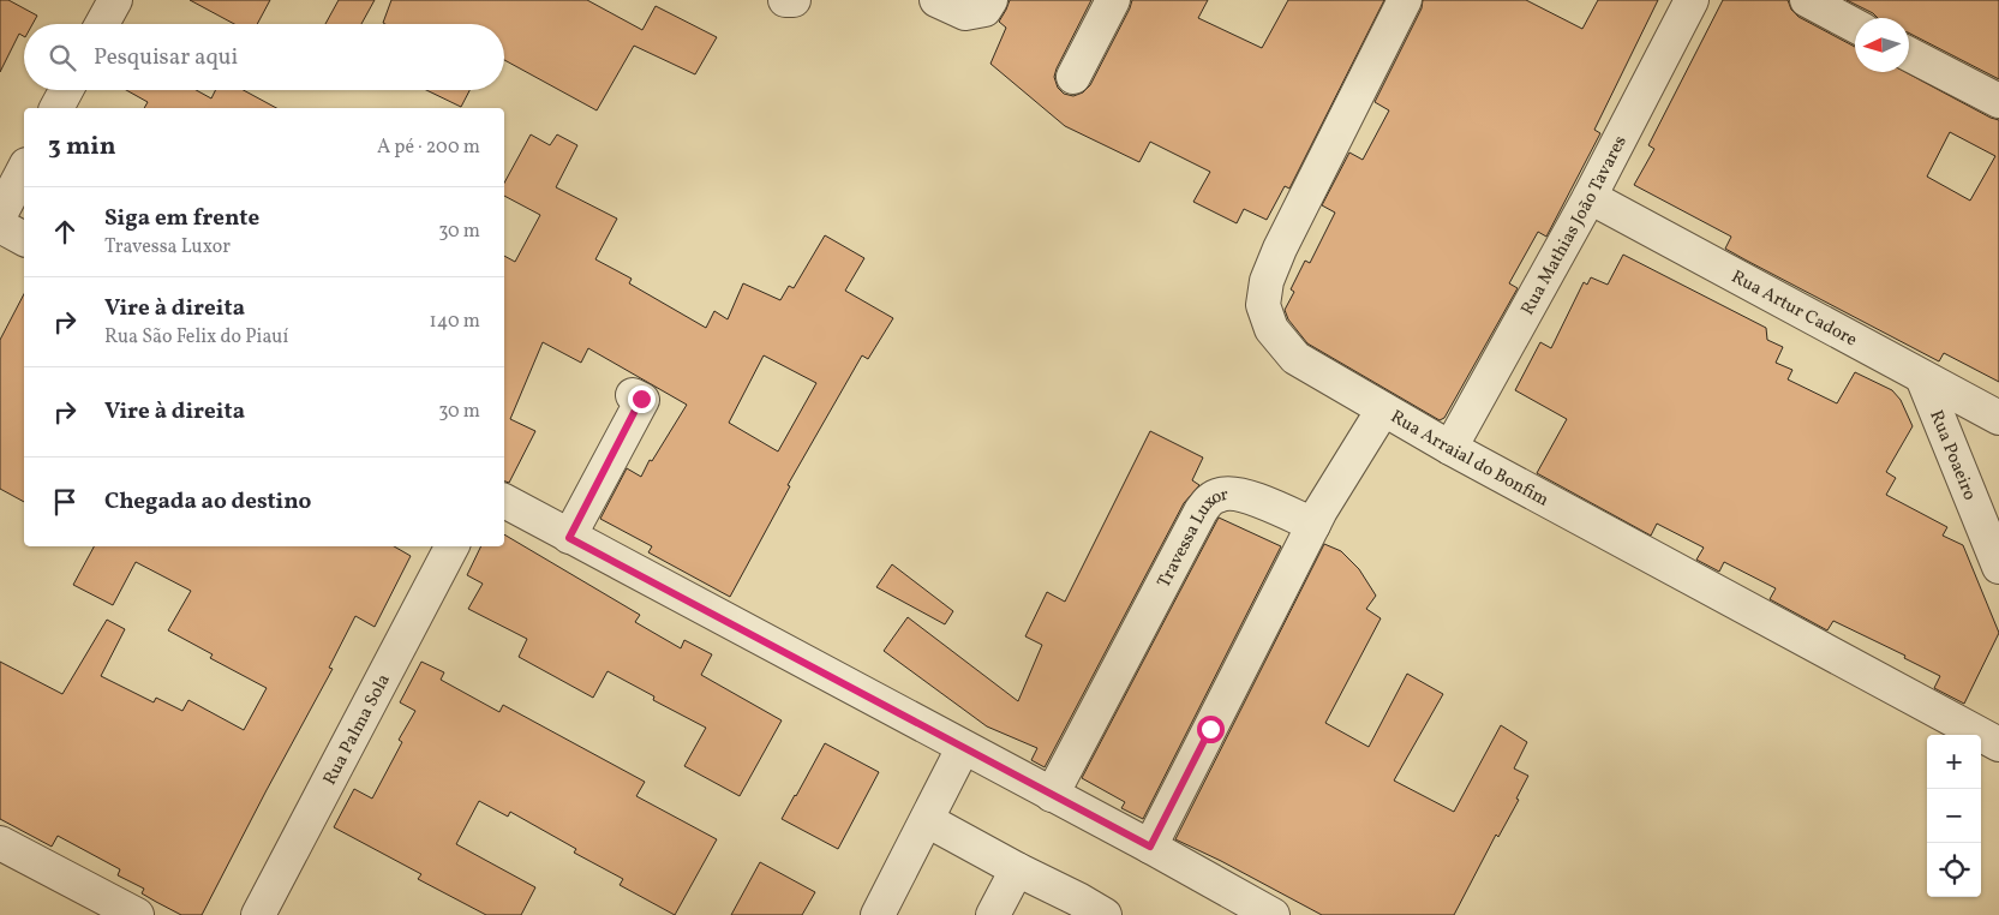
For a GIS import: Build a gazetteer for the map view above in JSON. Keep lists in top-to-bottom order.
{
  "streets": {
    "street": [
      "Rua Mathias João Tavares",
      "Rua Artur Cadore",
      "Rua Poaeiro",
      "Rua Arraial do Bonfim",
      "Travessa Luxor",
      "Rua Palma Sola"
    ]
  },
  "crossings": [
    ["Rua Mathias João Tavares", "Rua Artur Cadore"],
    ["Rua Mathias João Tavares", "Rua Arraial do Bonfim"],
    ["Rua Artur Cadore", "Rua Poaeiro"]
  ],
  "north": "left",
  "page": {
    "search": "Pesquisar aqui",
    "heading": ["3 min", "A pé · 200 m"],
    "list": [
      ["Siga em frente", "Travessa Luxor", "30 m"],
      ["Vire à direita", "Rua São Felix do Piauí", "140 m"],
      ["Vire à direita", "30 m"],
      "Chegada ao destino"
    ],
    "map_buttons": ["+", "−"]
  }
}
